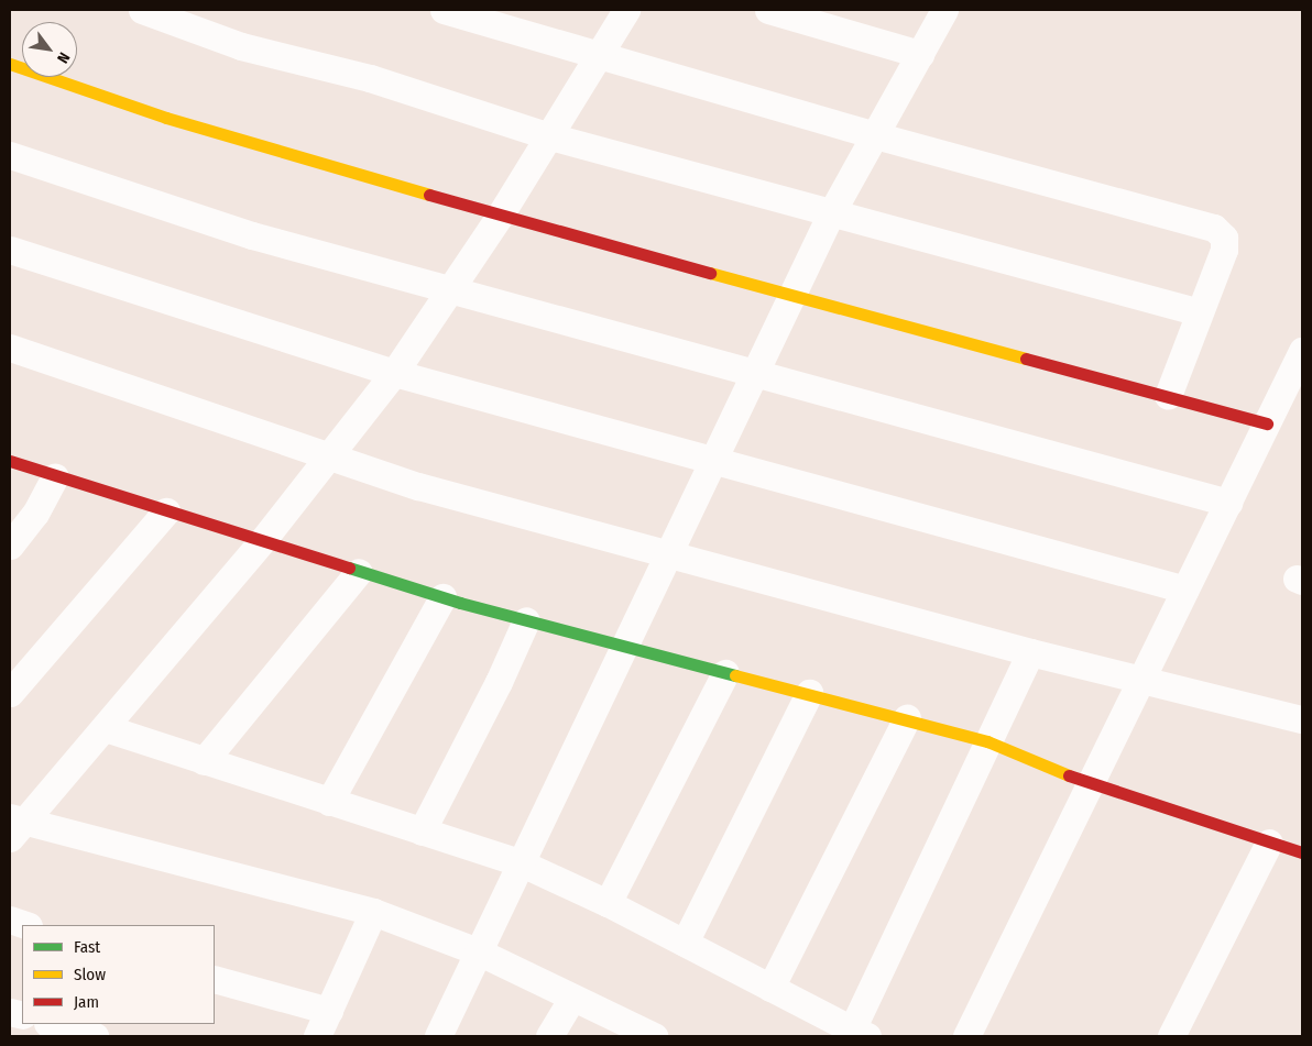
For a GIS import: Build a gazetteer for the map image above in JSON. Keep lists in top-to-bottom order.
{
  "legend": ["Fast", "Slow", "Jam"],
  "north": "bottom right"
}
